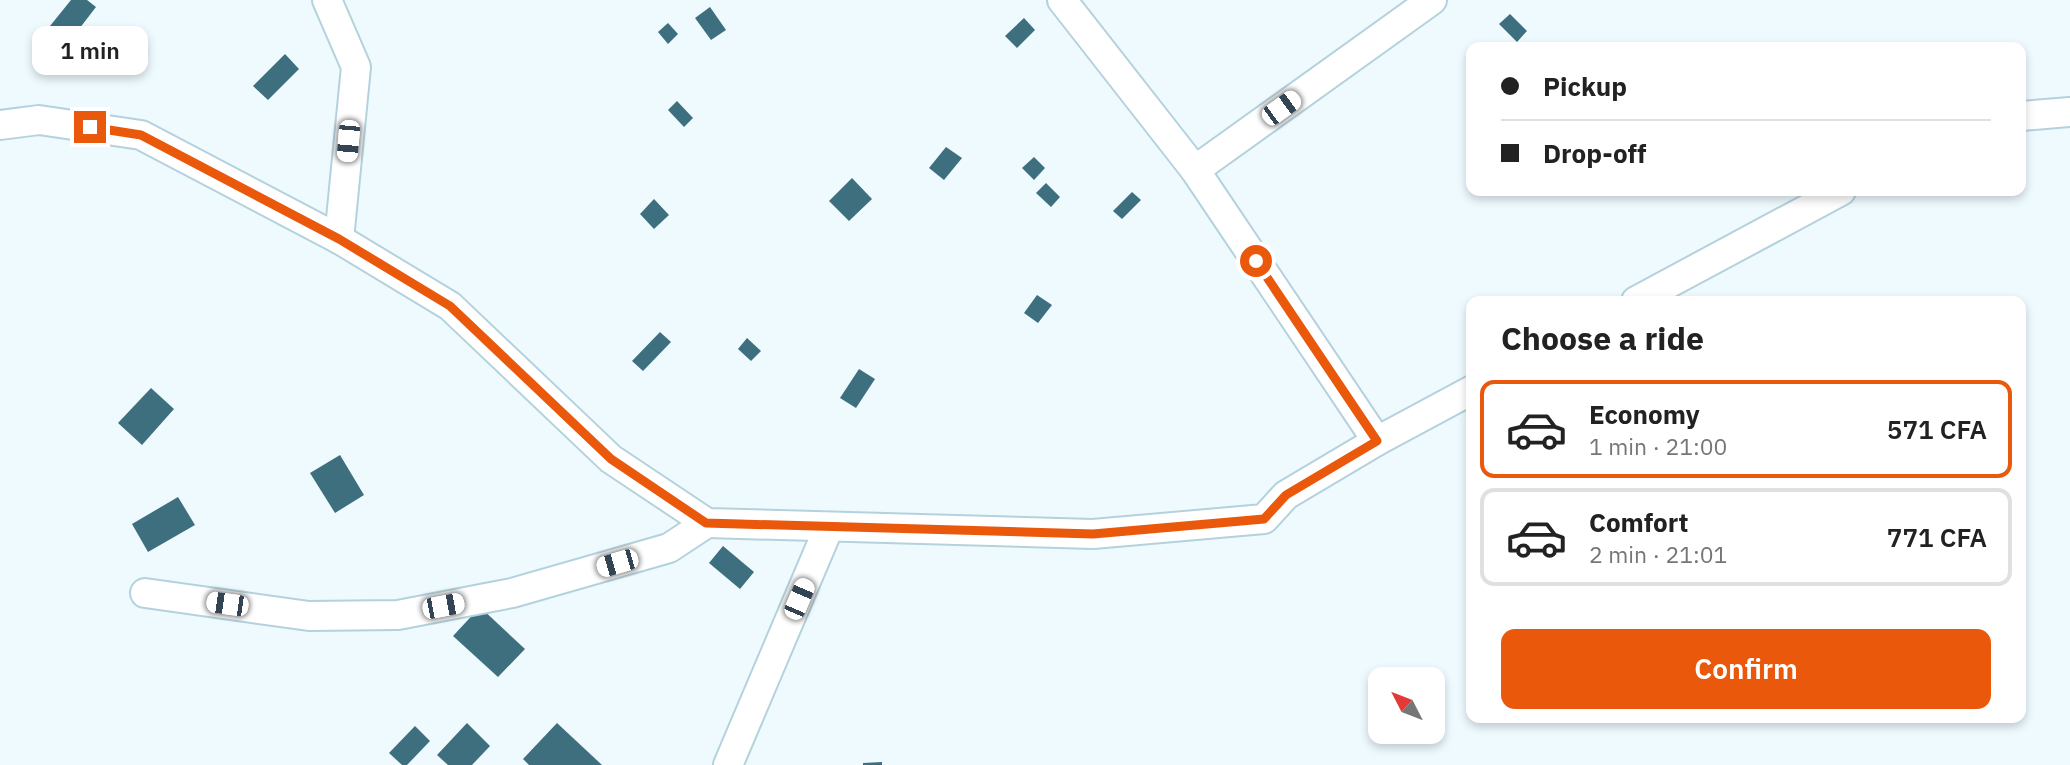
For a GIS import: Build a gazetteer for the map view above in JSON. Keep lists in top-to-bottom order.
{
  "north": "top left",
  "page": {
    "bubble": "1 min",
    "banner": ["Pickup", "Drop-off"],
    "heading": "Choose a ride",
    "list": [
      {
        "name": "Economy",
        "note": "1 min · 21:00",
        "value": "571 CFA"
      },
      {
        "name": "Comfort",
        "note": "2 min · 21:01",
        "value": "771 CFA"
      }
    ],
    "buttons": "Confirm"
  }
}
